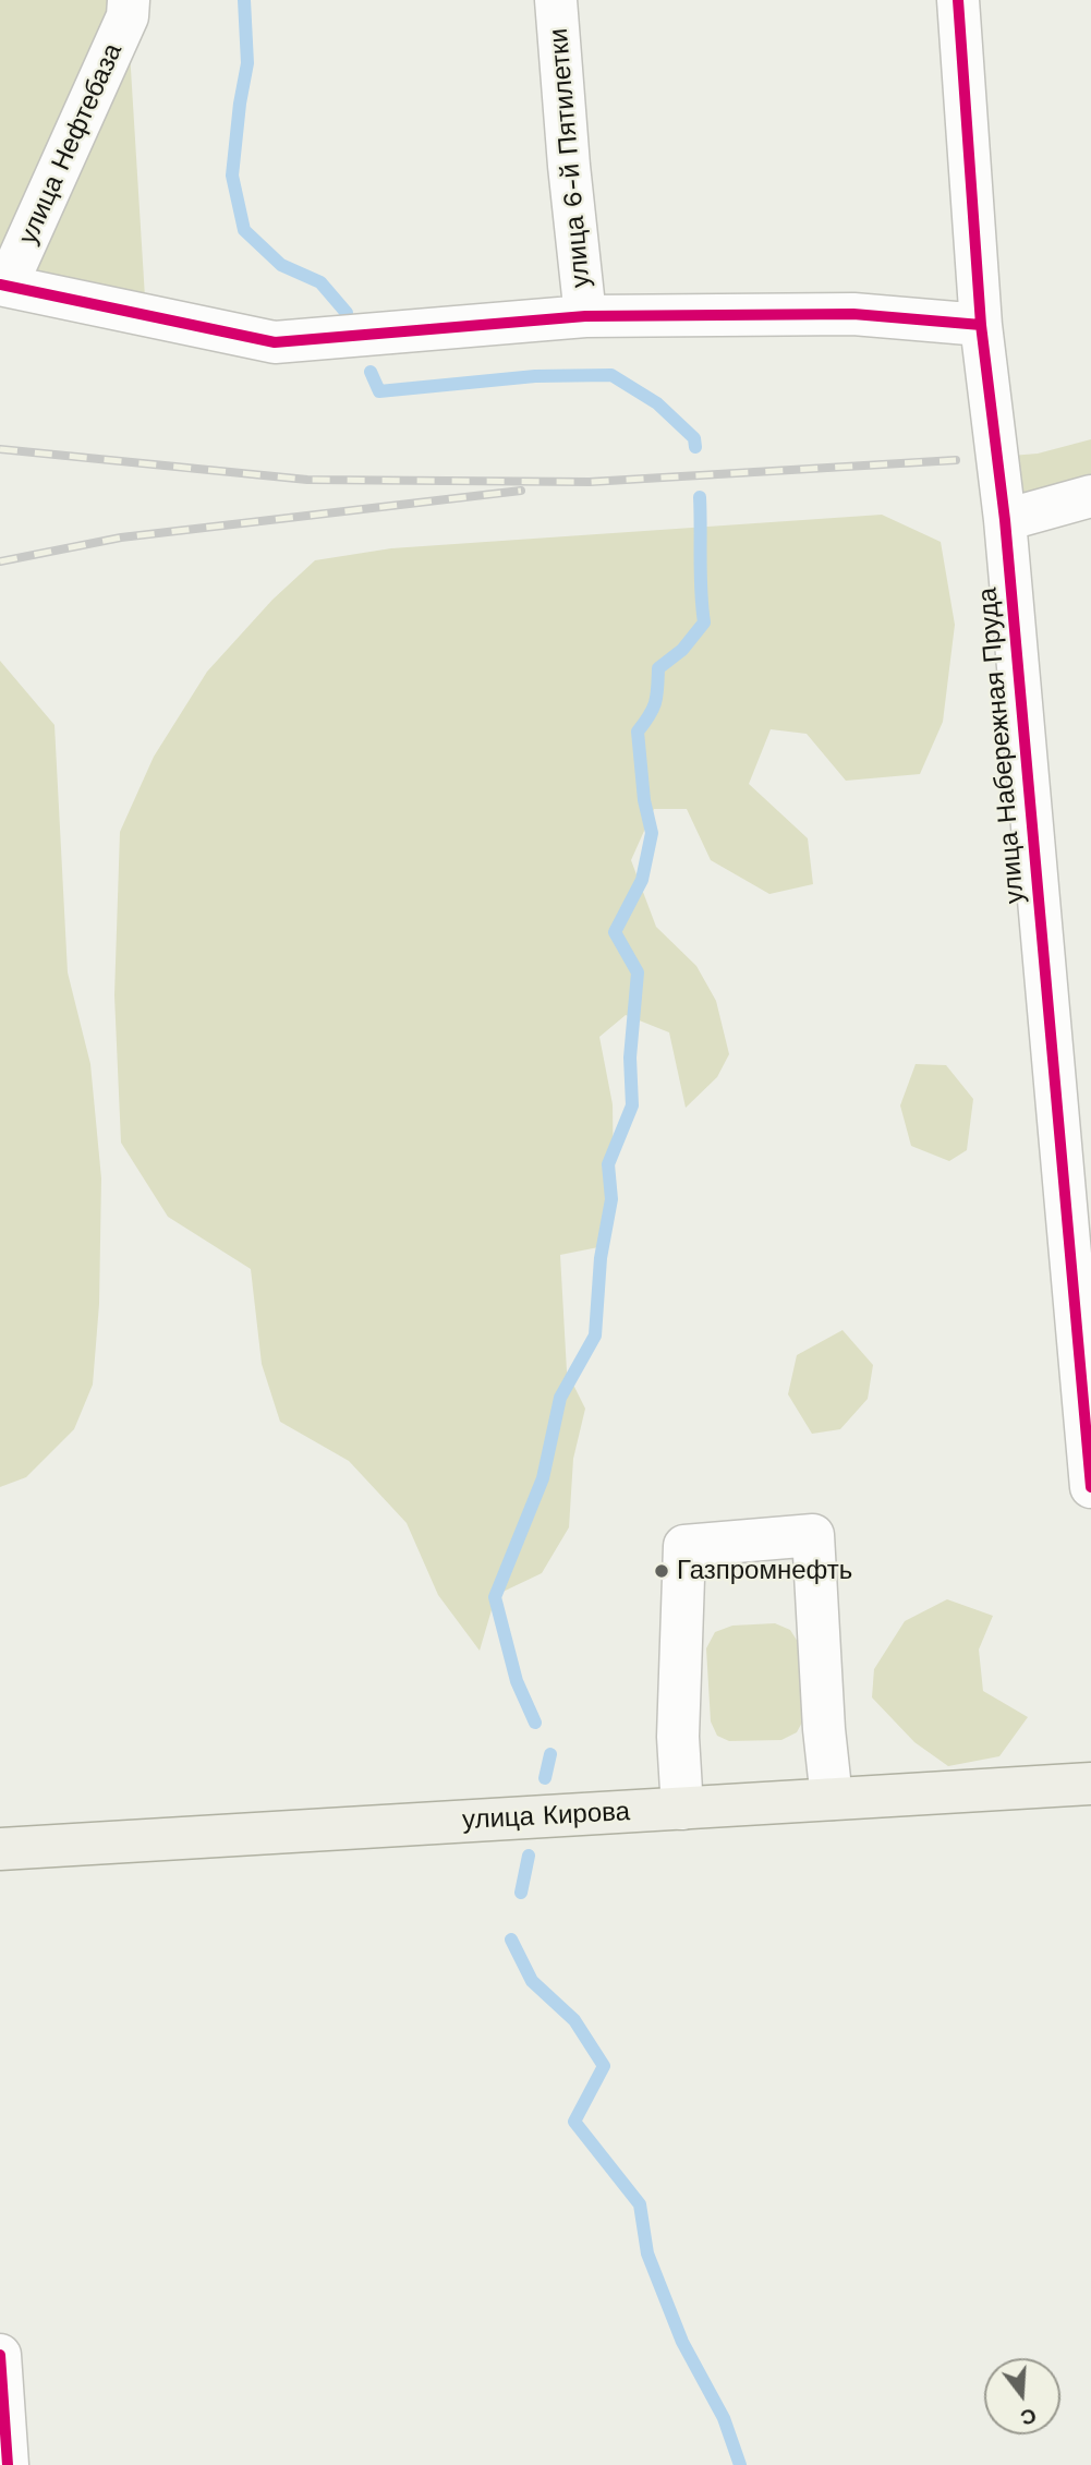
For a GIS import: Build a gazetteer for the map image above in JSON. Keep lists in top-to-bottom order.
{
  "streets": {
    "main road": ["улица Кирова"],
    "street": ["улица Нефтебаза", "улица 6-й Пятилетки", "улица Набережная Пруда"]
  },
  "places": ["Газпромнефть"],
  "north": "bottom"
}
